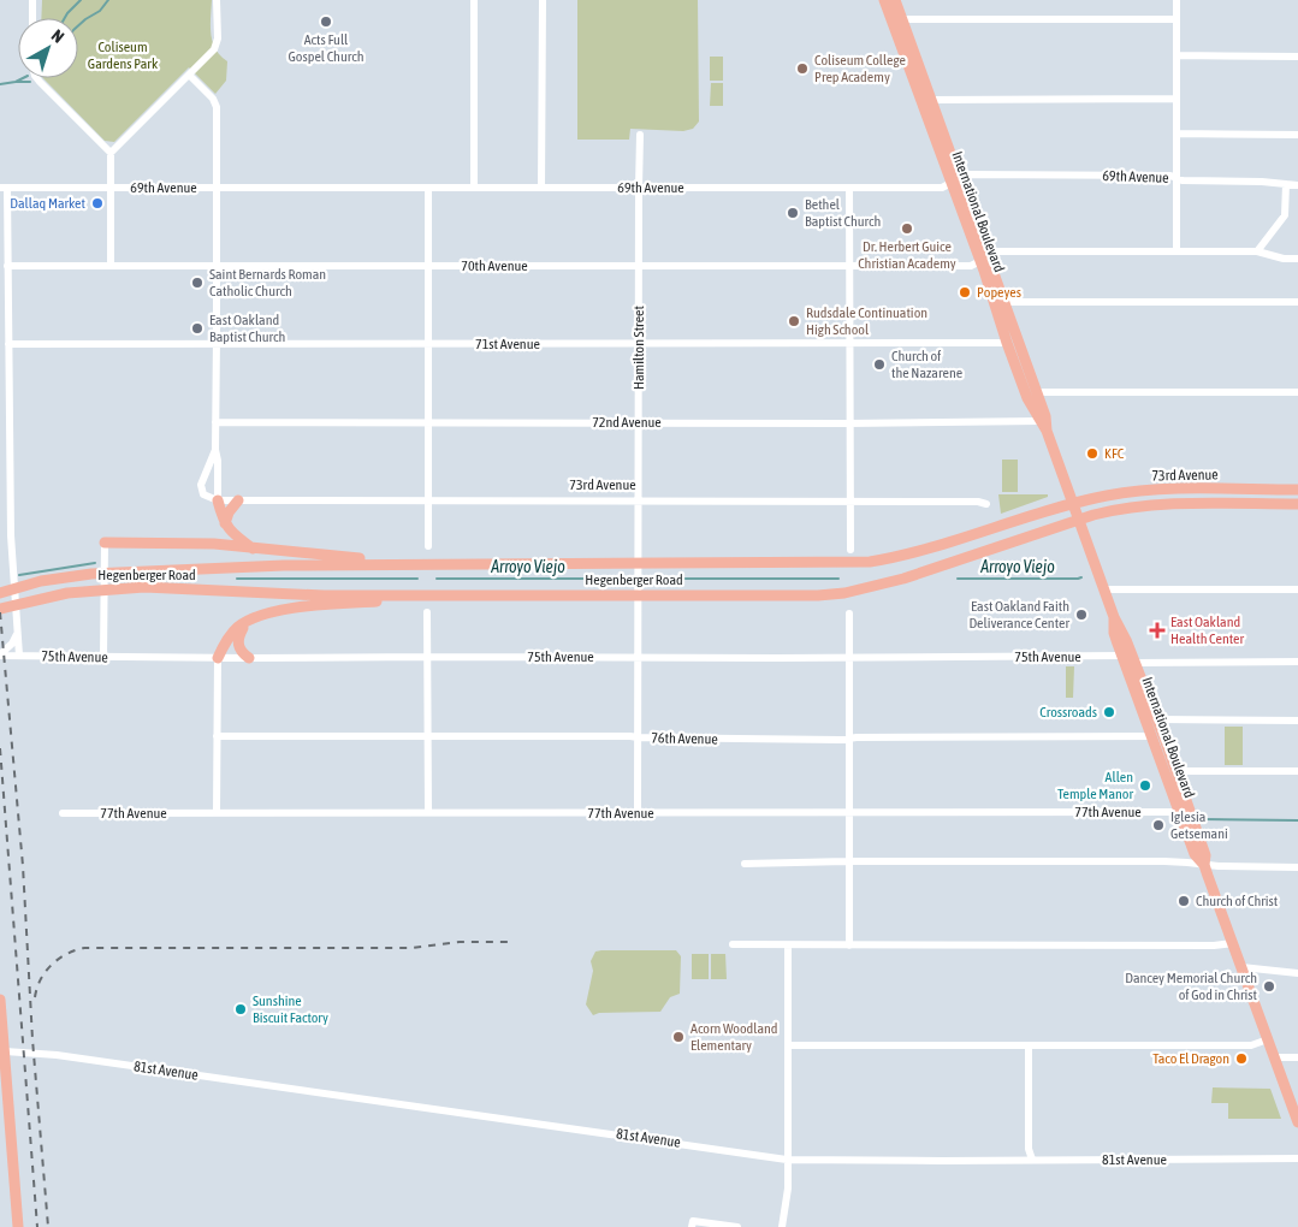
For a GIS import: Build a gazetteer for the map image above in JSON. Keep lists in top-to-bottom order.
{
  "streets": {
    "main road": ["International Boulevard", "73rd Avenue", "Hegenberger Road"],
    "street": [
      "69th Avenue",
      "70th Avenue",
      "71st Avenue",
      "Hamilton Street",
      "72nd Avenue",
      "75th Avenue",
      "76th Avenue",
      "77th Avenue",
      "81st Avenue"
    ]
  },
  "crossings": [
    ["69th Avenue", "International Boulevard"],
    ["69th Avenue", "Hamilton Street"],
    ["International Boulevard", "70th Avenue"],
    ["International Boulevard", "71st Avenue"],
    ["International Boulevard", "72nd Avenue"],
    ["International Boulevard", "73rd Avenue"],
    ["International Boulevard", "Hegenberger Road"],
    ["International Boulevard", "75th Avenue"],
    ["International Boulevard", "76th Avenue"],
    ["International Boulevard", "77th Avenue"],
    ["70th Avenue", "Hamilton Street"],
    ["71st Avenue", "Hamilton Street"],
    ["Hamilton Street", "72nd Avenue"],
    ["Hamilton Street", "73rd Avenue"],
    ["Hamilton Street", "Hegenberger Road"],
    ["Hamilton Street", "75th Avenue"],
    ["Hamilton Street", "76th Avenue"],
    ["Hamilton Street", "77th Avenue"],
    ["73rd Avenue", "Hegenberger Road"]
  ],
  "water": ["Arroyo Viejo"],
  "parks": ["Coliseum Gardens Park"],
  "places": {
    "other": [
      "Acts Full Gospel Church",
      "Coliseum College Prep Academy",
      "Dallaq Market",
      "Bethel Baptist Church",
      "Dr. Herbert Guice Christian Academy",
      "Saint Bernards Roman Catholic Church",
      "Popeyes",
      "Rudsdale Continuation High School",
      "East Oakland Baptist Church",
      "Church of the Nazarene",
      "KFC",
      "East Oakland Faith Deliverance Center",
      "Crossroads",
      "Allen Temple Manor",
      "Iglesia Getsemani",
      "Church of Christ",
      "Dancey Memorial Church of God in Christ",
      "Sunshine Biscuit Factory",
      "Acorn Woodland Elementary",
      "Taco El Dragon"
    ],
    "health": ["East Oakland Health Center"]
  },
  "north": "top right"
}
